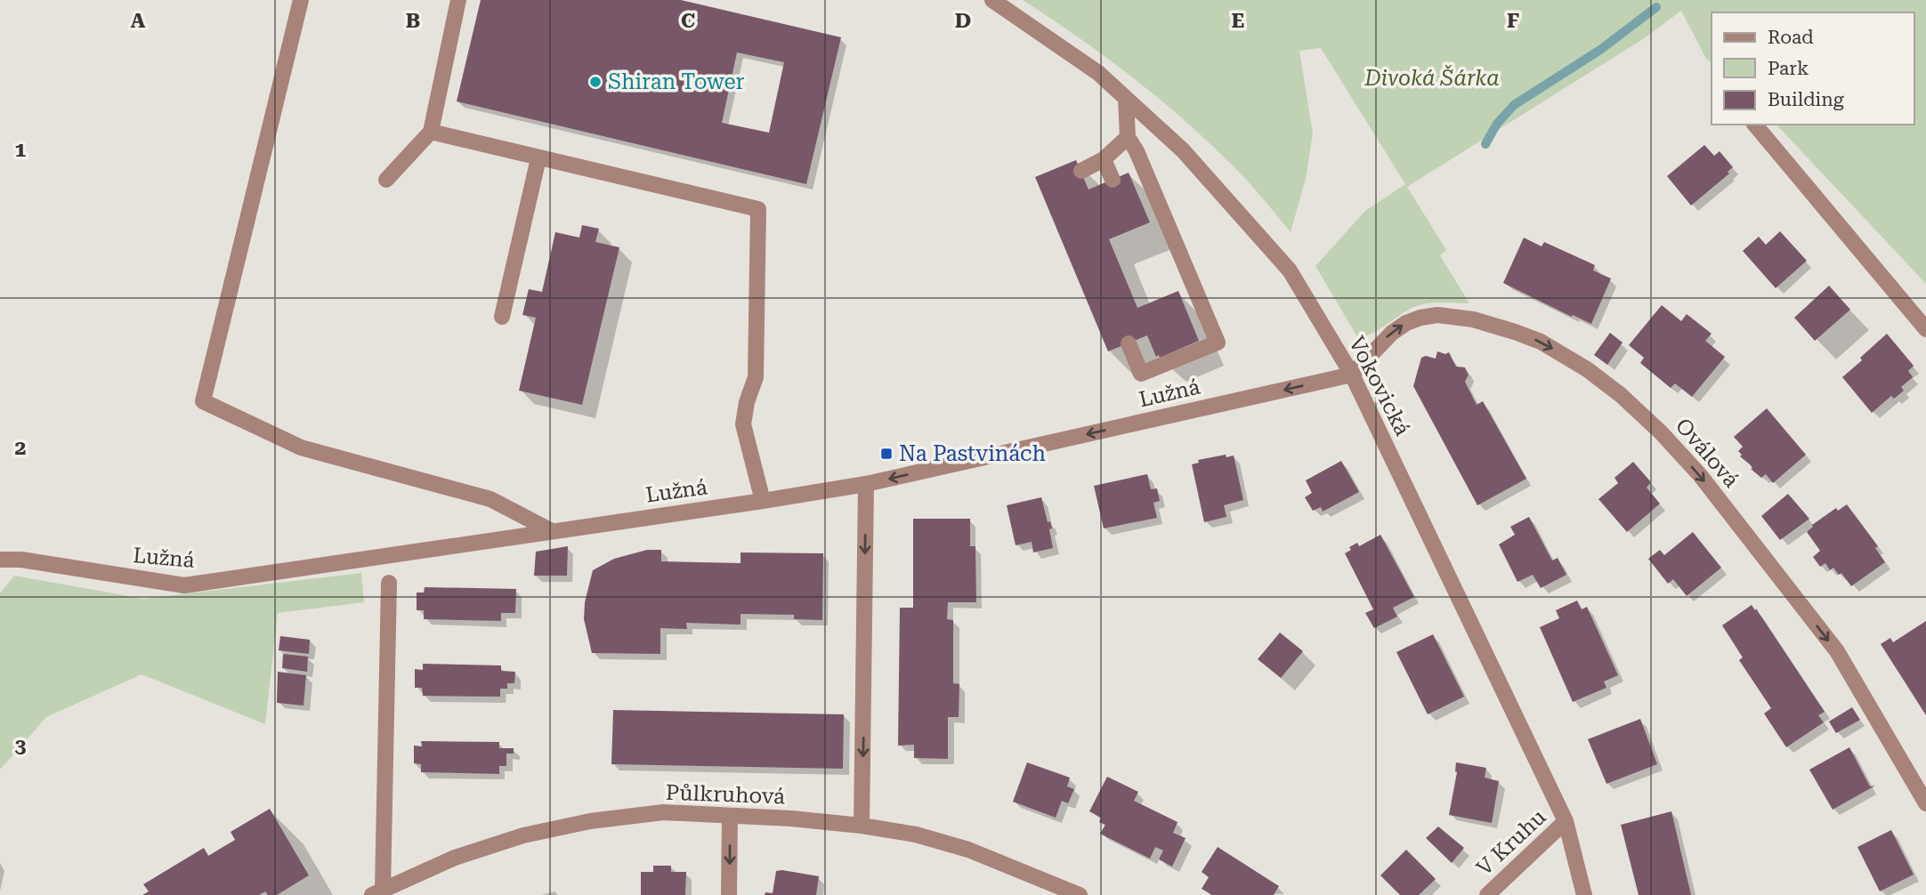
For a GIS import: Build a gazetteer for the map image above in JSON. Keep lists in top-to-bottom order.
{
  "streets": {
    "street": [
      "Vokovická",
      "Lužná",
      "Oválová",
      "Půlkruhová",
      "V Kruhu"
    ]
  },
  "crossings": [
    ["Vokovická", "Lužná"],
    ["Vokovická", "Oválová"],
    ["Vokovická", "V Kruhu"],
    ["Lužná", "Oválová"]
  ],
  "one_way": ["Lužná", "Oválová"],
  "parks": ["Divoká Šárka"],
  "places": {
    "other": ["Shiran Tower"],
    "transit": ["Na Pastvinách"]
  },
  "legend": ["Road", "Park", "Building"],
  "grid": {
    "columns": [
      "A",
      "B",
      "C",
      "D",
      "E",
      "F"
    ],
    "rows": ["1", "2", "3"]
  }
}
